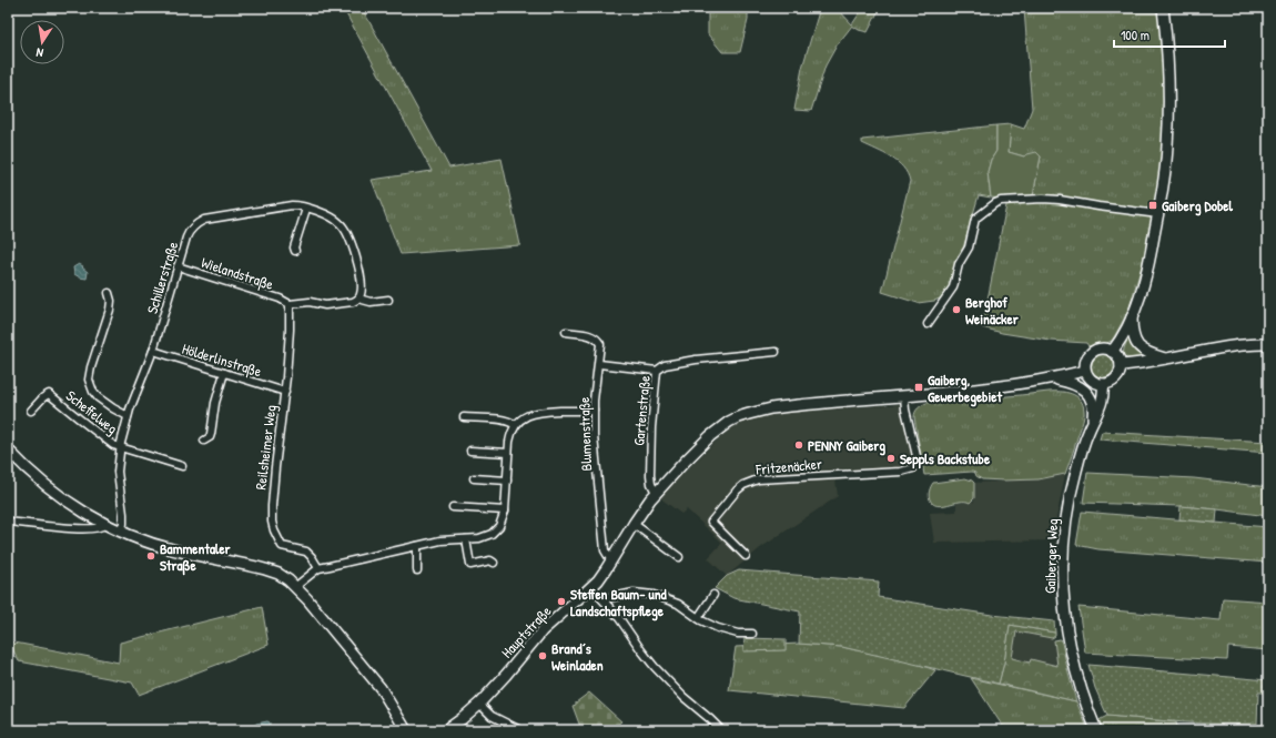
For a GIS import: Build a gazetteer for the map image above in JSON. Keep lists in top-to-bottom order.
{
  "streets": {
    "main road": ["Gaiberger Weg", "Hauptstraße"],
    "street": [
      "Wielandstraße",
      "Schillerstraße",
      "Hölderlinstraße",
      "Gartenstraße",
      "Scheffelweg",
      "Blumenstraße",
      "Reilsheimer Weg",
      "Fritzenäcker"
    ]
  },
  "crossings": [
    ["Wielandstraße", "Schillerstraße"],
    ["Wielandstraße", "Reilsheimer Weg"],
    ["Schillerstraße", "Hölderlinstraße"],
    ["Schillerstraße", "Scheffelweg"],
    ["Hölderlinstraße", "Reilsheimer Weg"],
    ["Gartenstraße", "Hauptstraße"],
    ["Blumenstraße", "Hauptstraße"],
    ["Fritzenäcker", "Hauptstraße"],
    ["Gaiberger Weg", "Hauptstraße"]
  ],
  "places": {
    "transit": ["Gaiberg Dobel", "Gaiberg, Gewerbegebiet"],
    "other": [
      "Berghof Weinäcker",
      "PENNY Gaiberg",
      "Seppls Backstube",
      "Bammentaler Straße",
      "Steffen Baum- und Landschaftspflege",
      "Brand´s Weinladen"
    ]
  },
  "scale_bar": "100 m",
  "north": "bottom"
}
